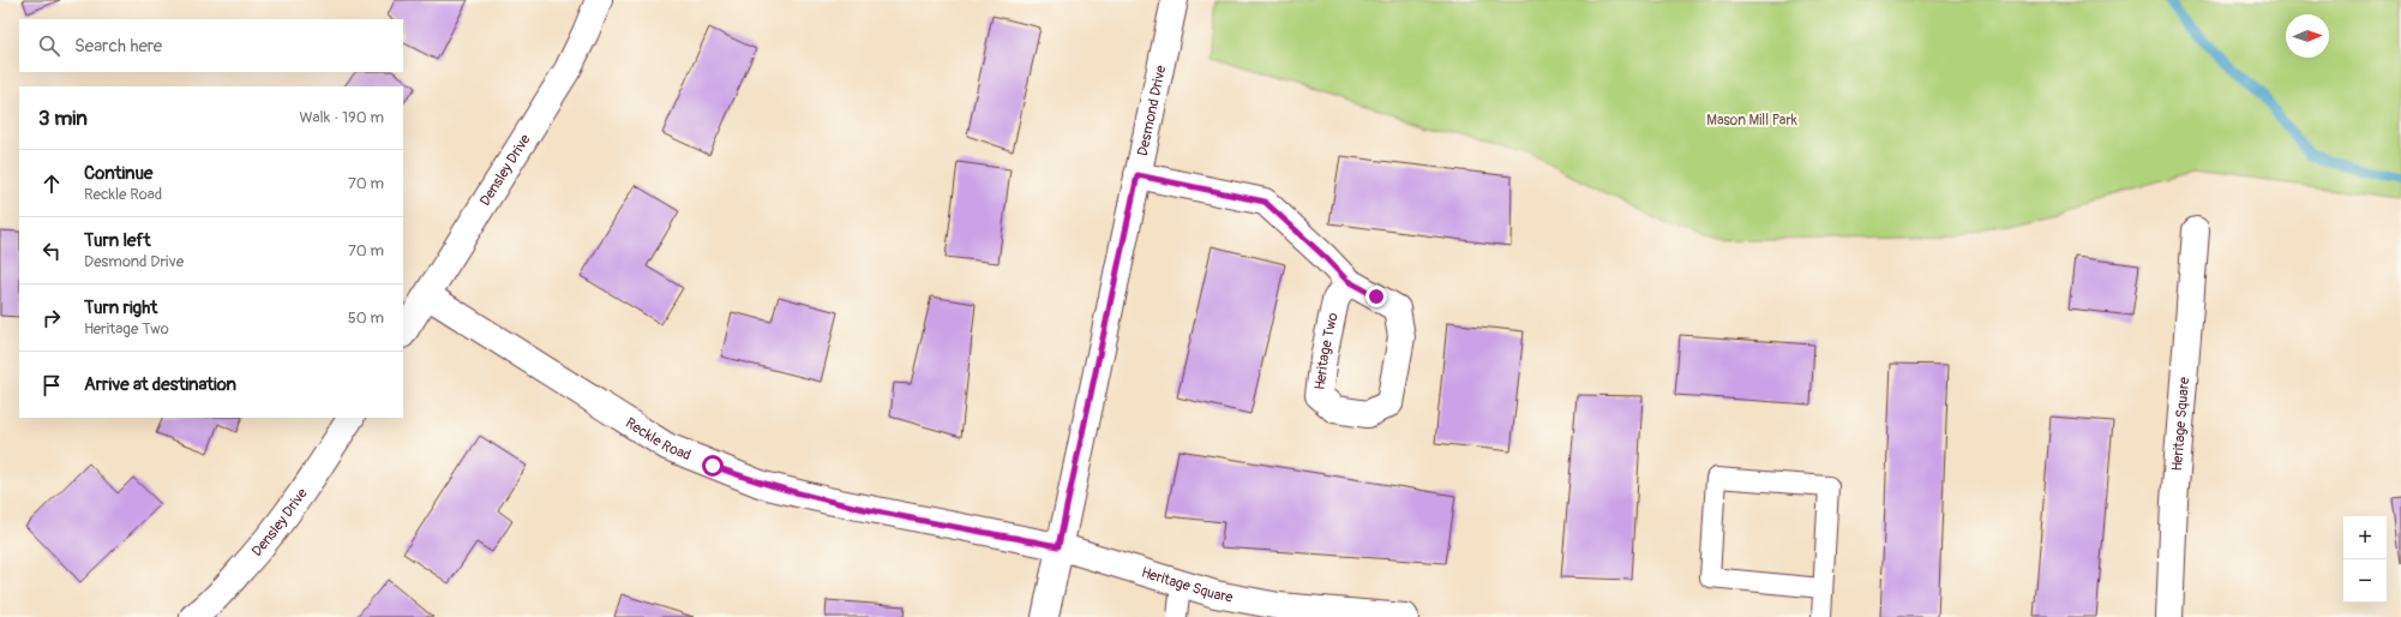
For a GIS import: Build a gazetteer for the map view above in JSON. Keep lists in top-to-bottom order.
{
  "streets": {
    "street": [
      "Desmond Drive",
      "Densley Drive",
      "Heritage Two",
      "Heritage Square",
      "Reckle Road"
    ]
  },
  "crossings": [
    ["Desmond Drive", "Heritage Two"],
    ["Desmond Drive", "Heritage Square"],
    ["Desmond Drive", "Reckle Road"],
    ["Densley Drive", "Reckle Road"],
    ["Heritage Square", "Reckle Road"]
  ],
  "parks": ["Mason Mill Park"],
  "north": "right",
  "page": {
    "search": "Search here",
    "heading": ["3 min", "Walk · 190 m"],
    "list": [
      ["Continue", "Reckle Road", "70 m"],
      ["Turn left", "Desmond Drive", "70 m"],
      ["Turn right", "Heritage Two", "50 m"],
      "Arrive at destination"
    ],
    "map_buttons": ["+", "−"]
  }
}
